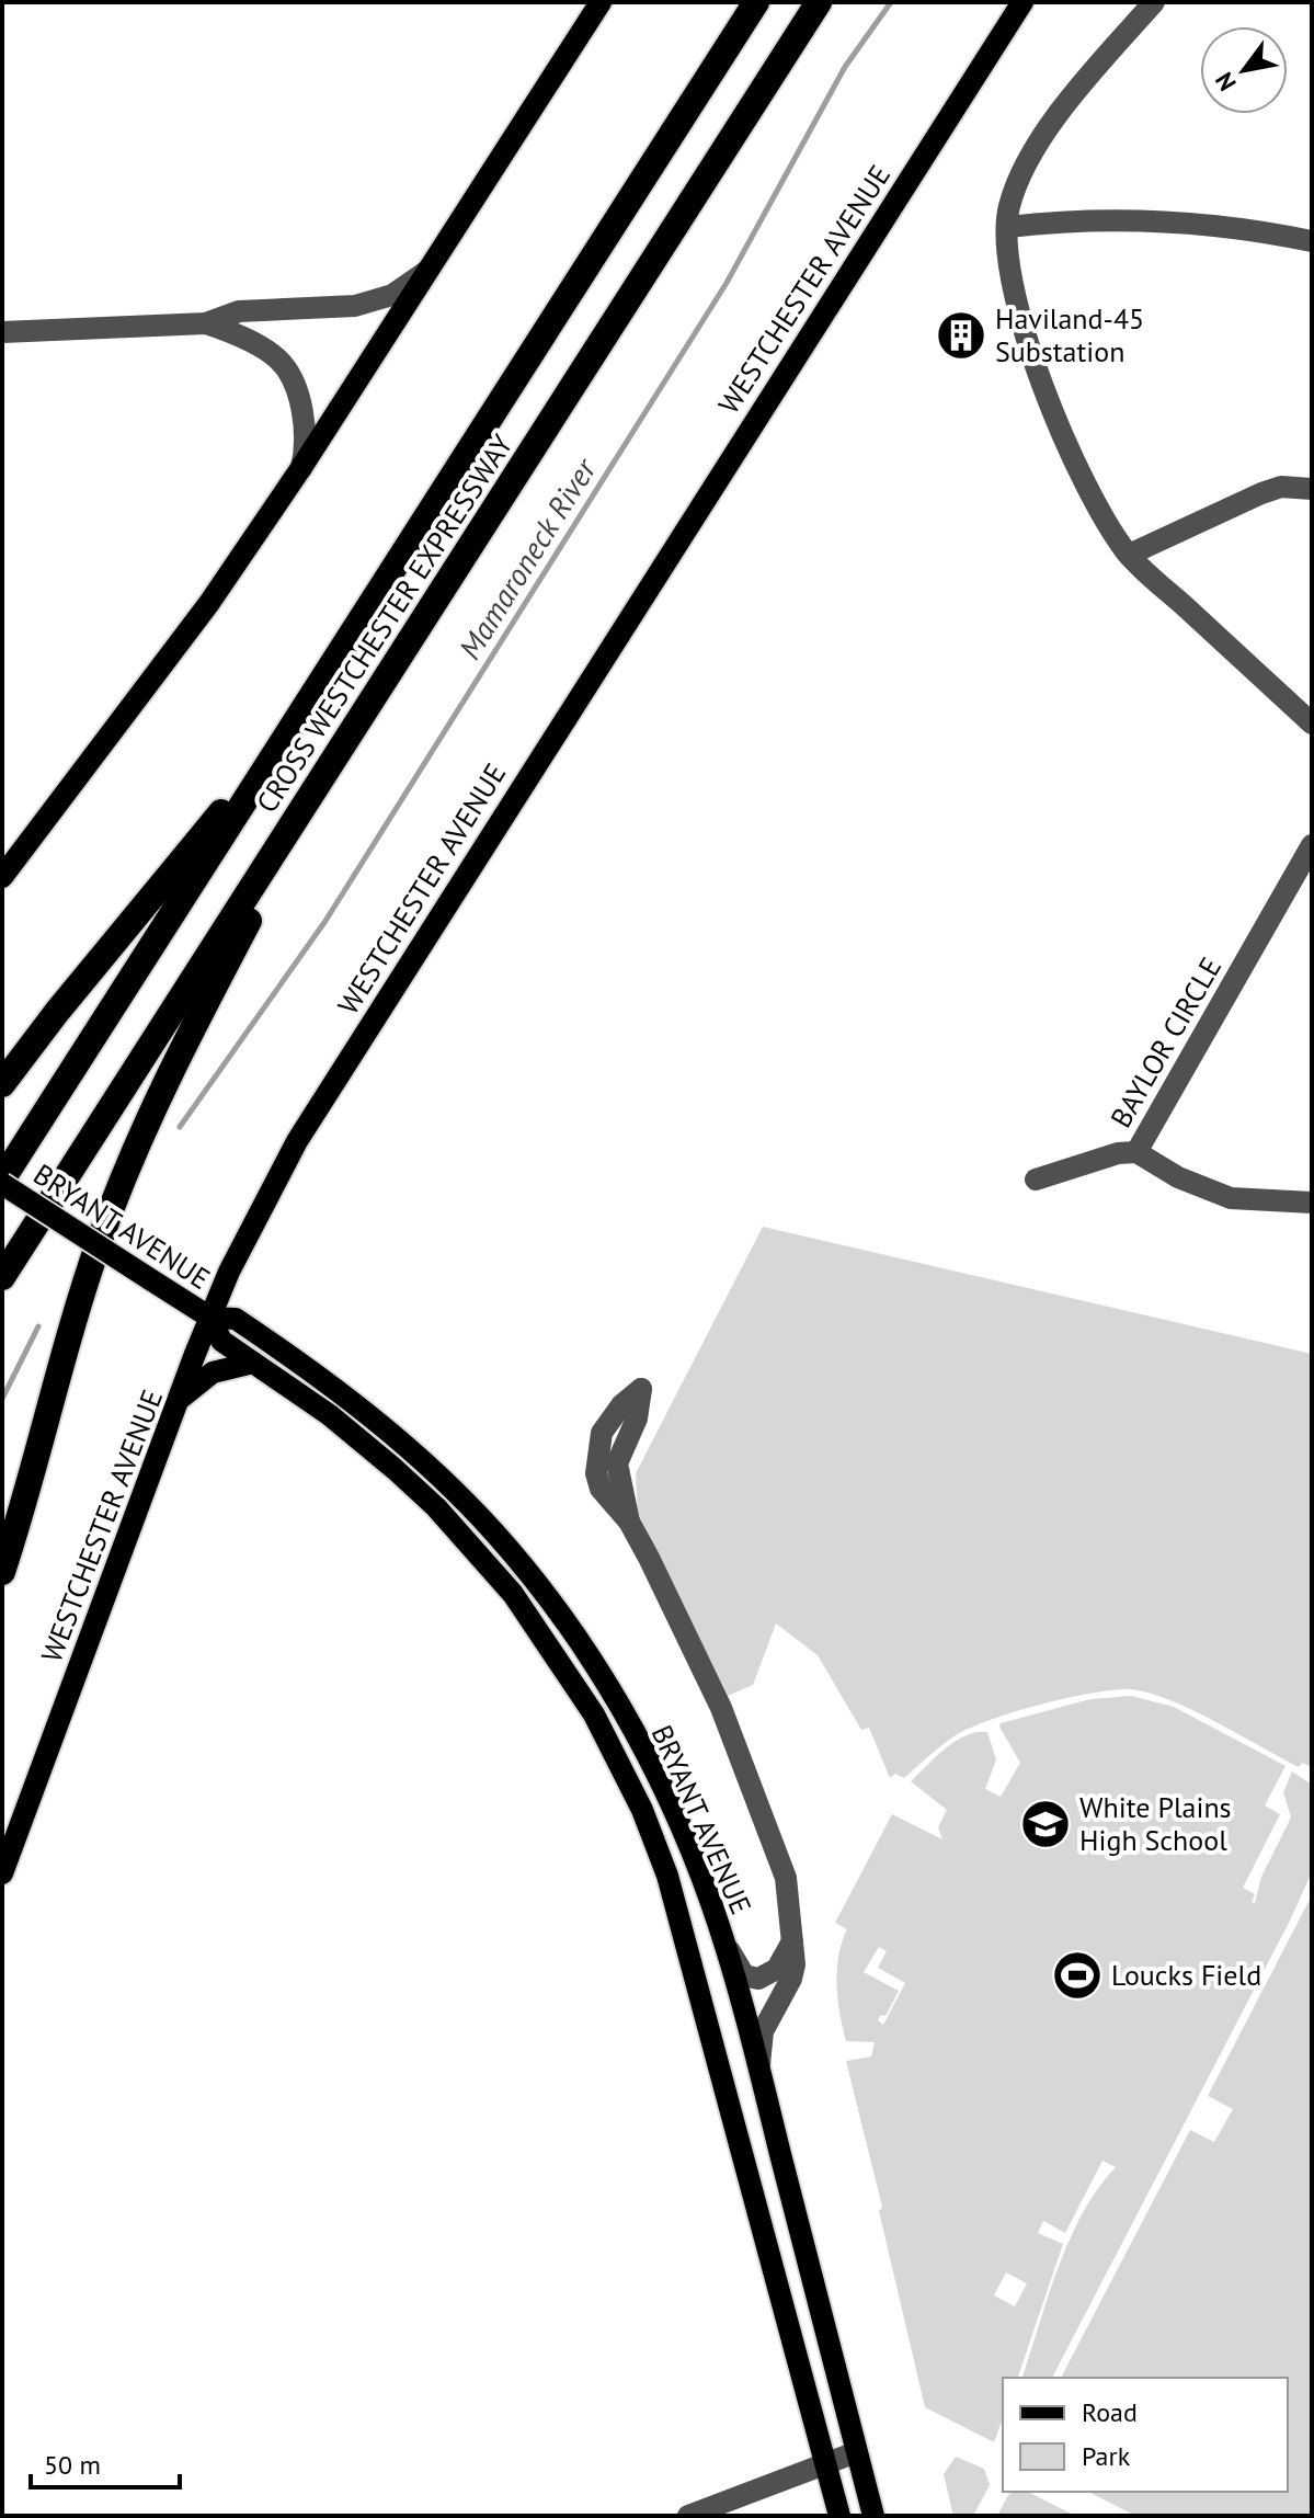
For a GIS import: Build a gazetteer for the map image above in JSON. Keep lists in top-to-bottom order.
{
  "streets": {
    "highway": ["CROSS WESTCHESTER EXPRESSWAY"],
    "main road": ["WESTCHESTER AVENUE", "BRYANT AVENUE"],
    "street": ["BAYLOR CIRCLE"]
  },
  "crossings": [
    ["WESTCHESTER AVENUE", "BRYANT AVENUE"],
    ["CROSS WESTCHESTER EXPRESSWAY", "BRYANT AVENUE"]
  ],
  "water": ["Mamaroneck River"],
  "places": {
    "building": ["Haviland-45 Substation"],
    "school or university": ["White Plains High School"],
    "sports": ["Loucks Field"]
  },
  "legend": ["Road", "Park"],
  "scale_bar": "50 m",
  "north": "bottom left"
}
